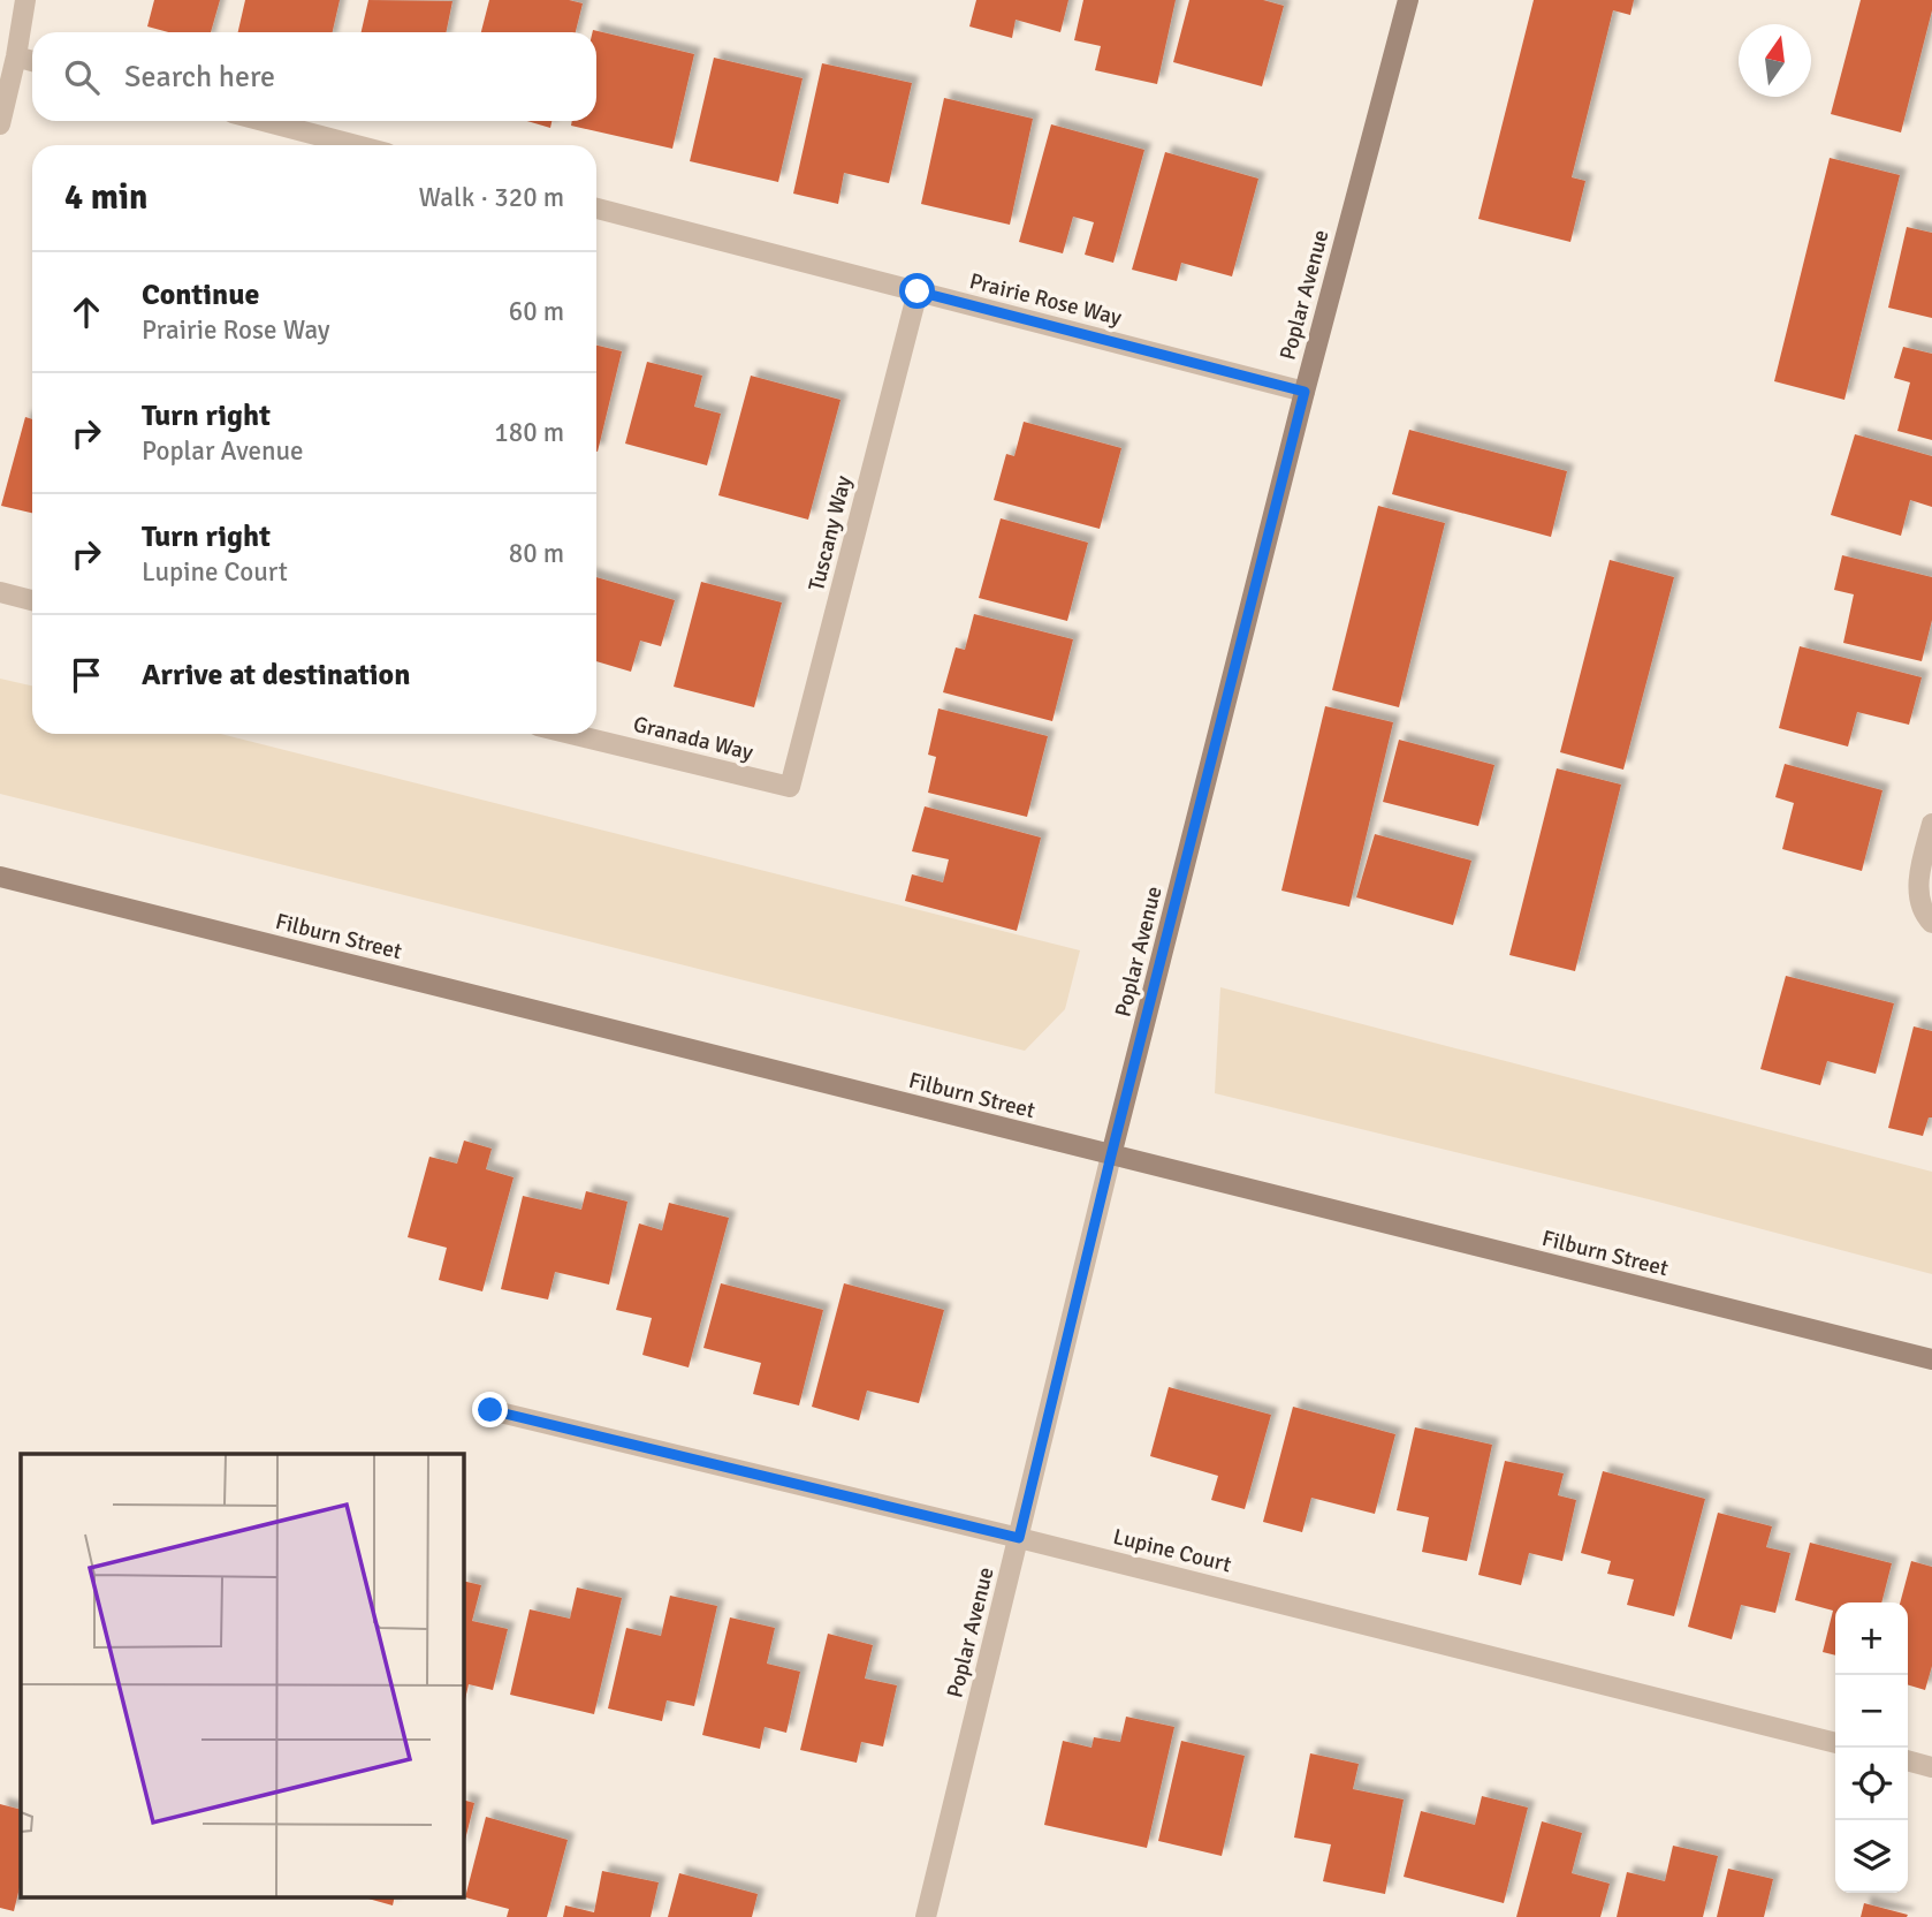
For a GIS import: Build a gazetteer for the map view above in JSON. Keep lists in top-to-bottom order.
{
  "streets": {
    "street": [
      "Poplar Avenue",
      "Prairie Rose Way",
      "Tuscany Way",
      "Granada Way",
      "Filburn Street",
      "Lupine Court"
    ]
  },
  "crossings": [
    ["Poplar Avenue", "Prairie Rose Way"],
    ["Poplar Avenue", "Filburn Street"],
    ["Poplar Avenue", "Lupine Court"],
    ["Prairie Rose Way", "Tuscany Way"],
    ["Tuscany Way", "Granada Way"]
  ],
  "north": "top",
  "page": {
    "search": "Search here",
    "heading": ["4 min", "Walk · 320 m"],
    "list": [
      ["Continue", "Prairie Rose Way", "60 m"],
      ["Turn right", "Poplar Avenue", "180 m"],
      ["Turn right", "Lupine Court", "80 m"],
      "Arrive at destination"
    ],
    "map_buttons": ["+", "−"]
  }
}
